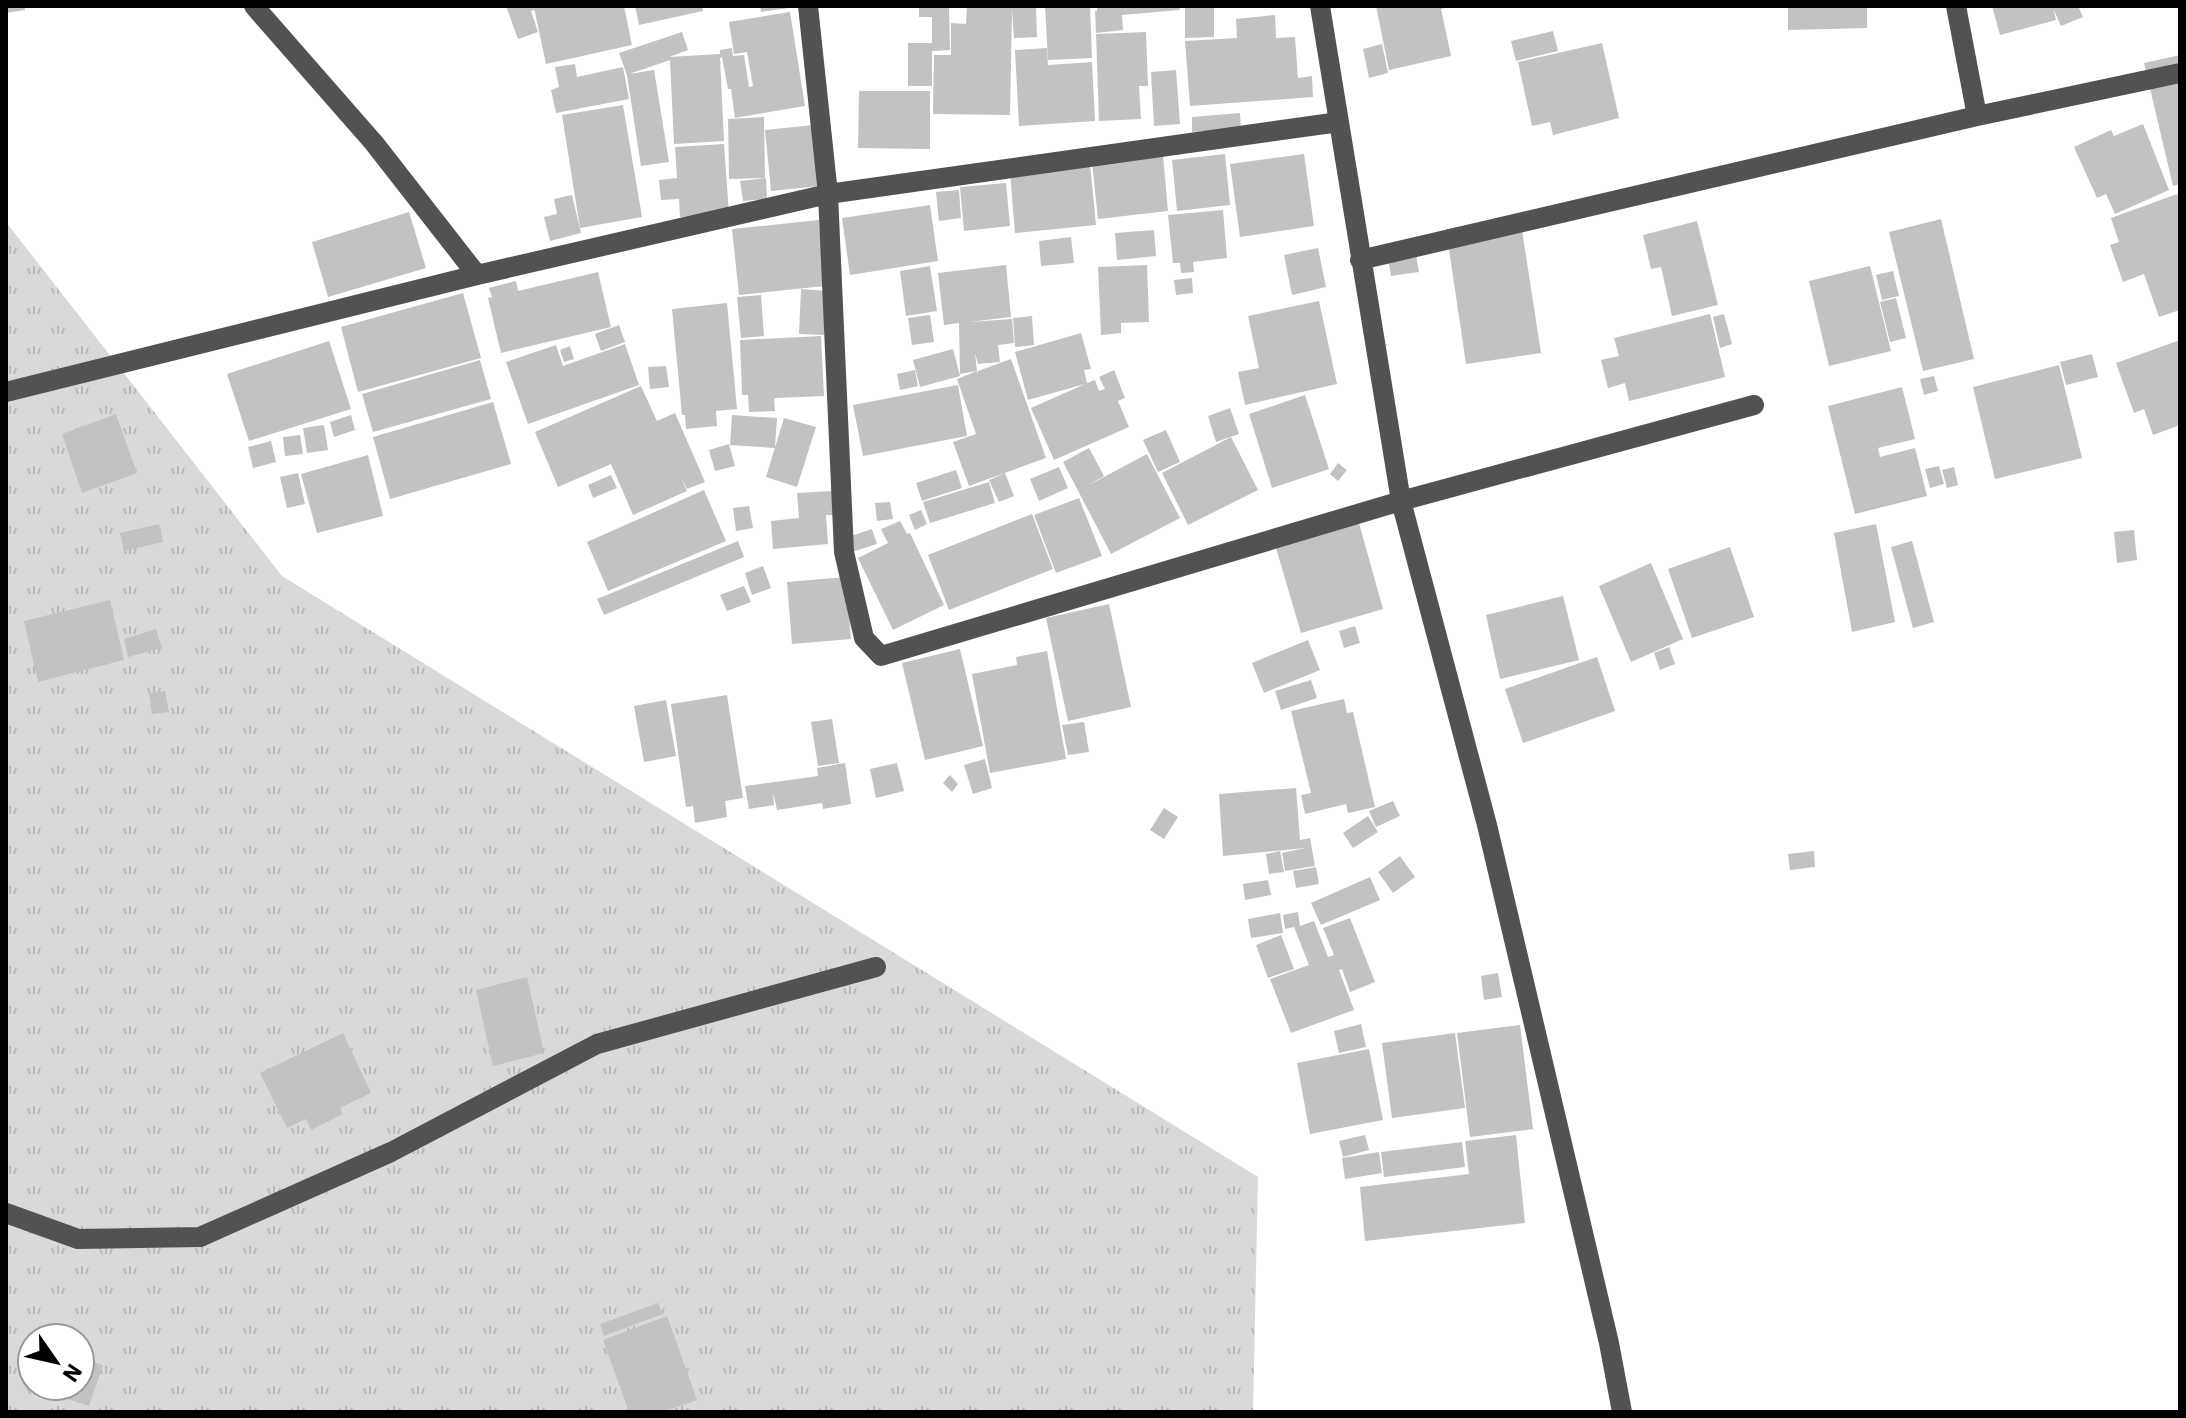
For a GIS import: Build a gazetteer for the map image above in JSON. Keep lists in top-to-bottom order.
{
  "north": "bottom right"
}
